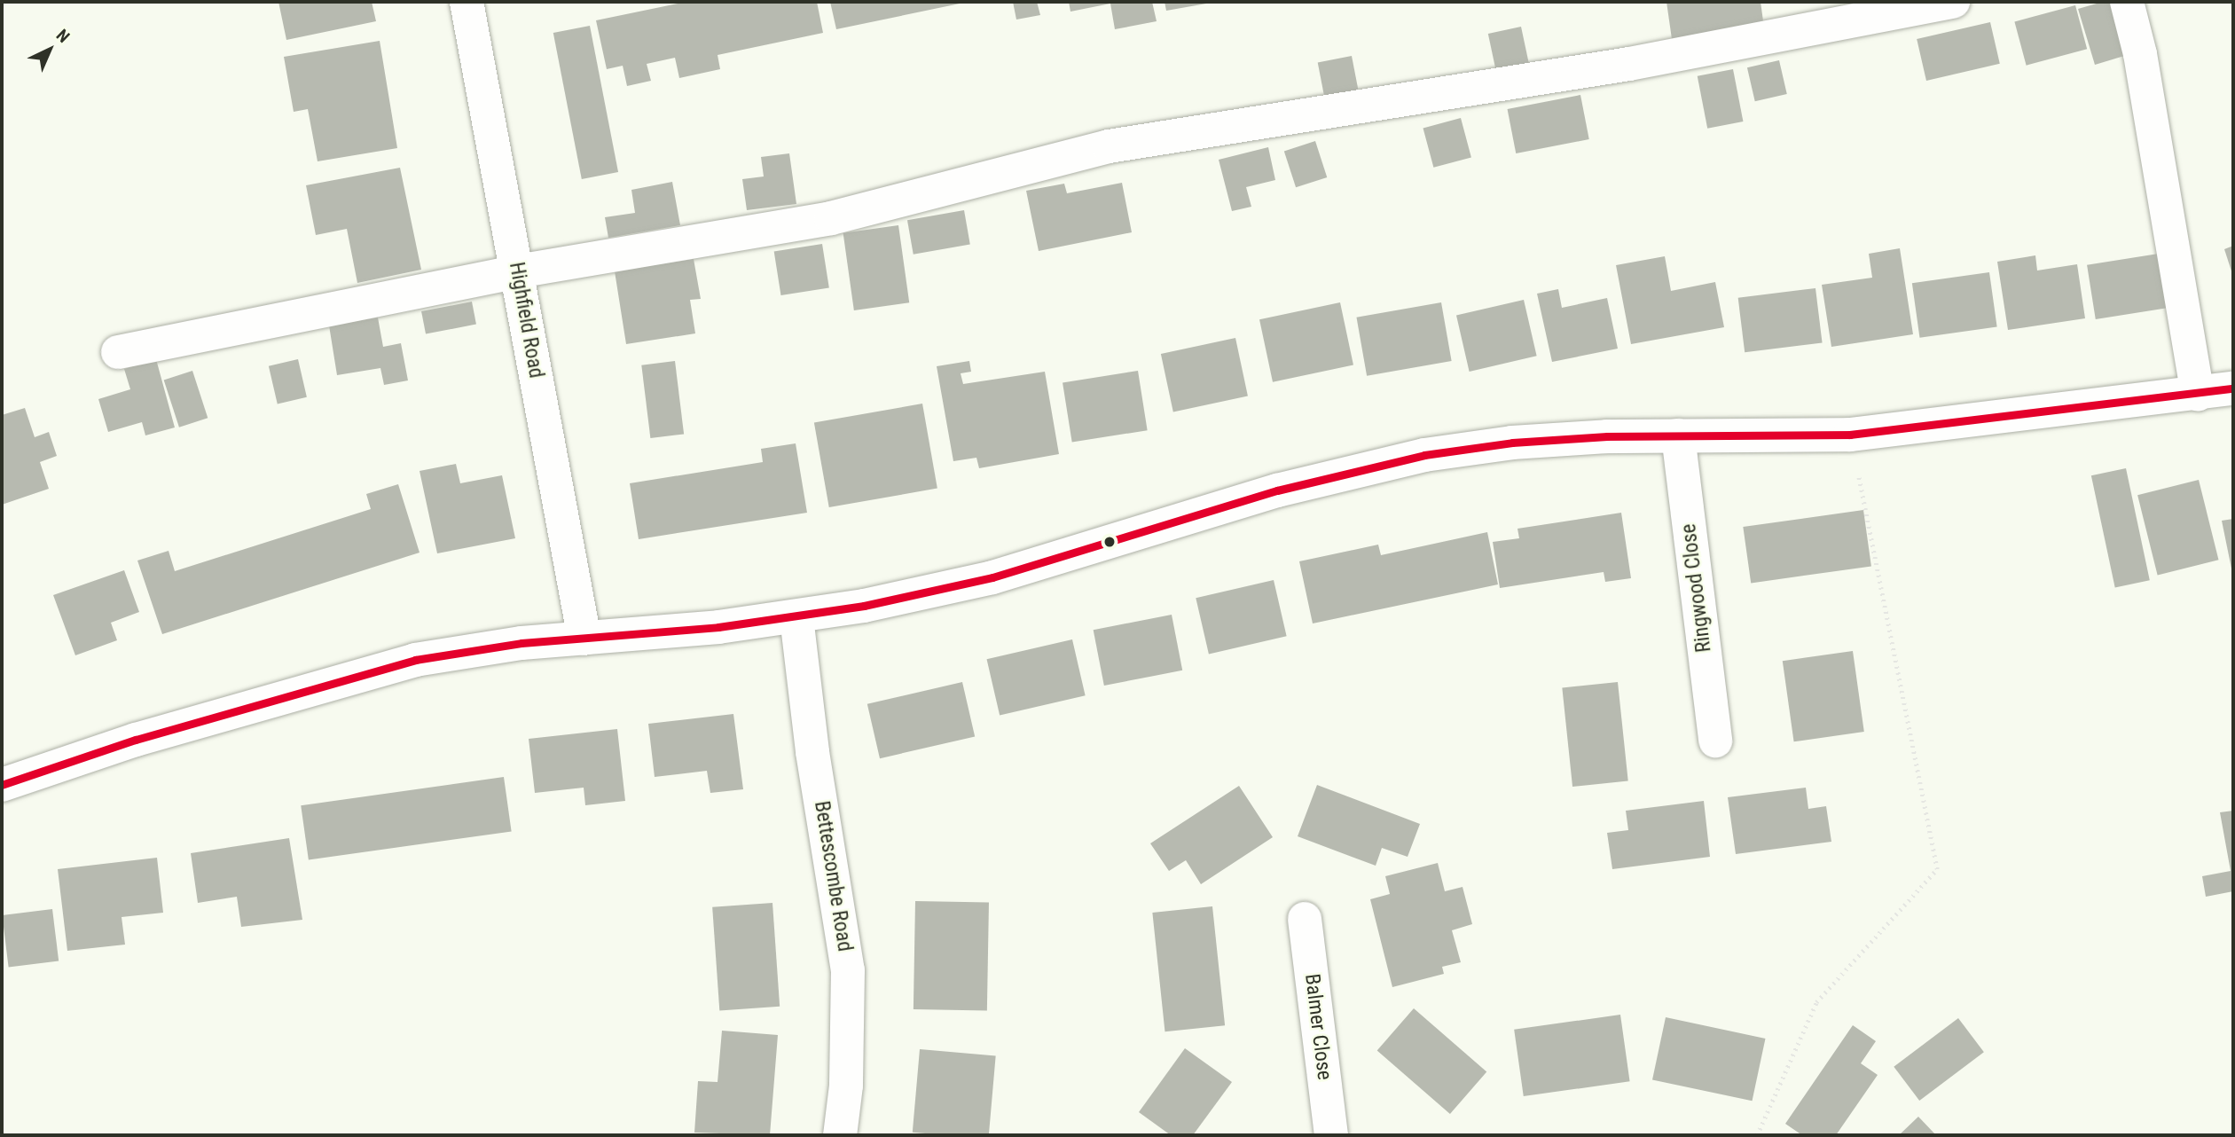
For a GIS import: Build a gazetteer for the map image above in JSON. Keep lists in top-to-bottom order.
{
  "streets": {
    "street": [
      "Highfield Road",
      "Ringwood Close",
      "Bettescombe Road",
      "Balmer Close"
    ]
  },
  "north": "top right"
}
